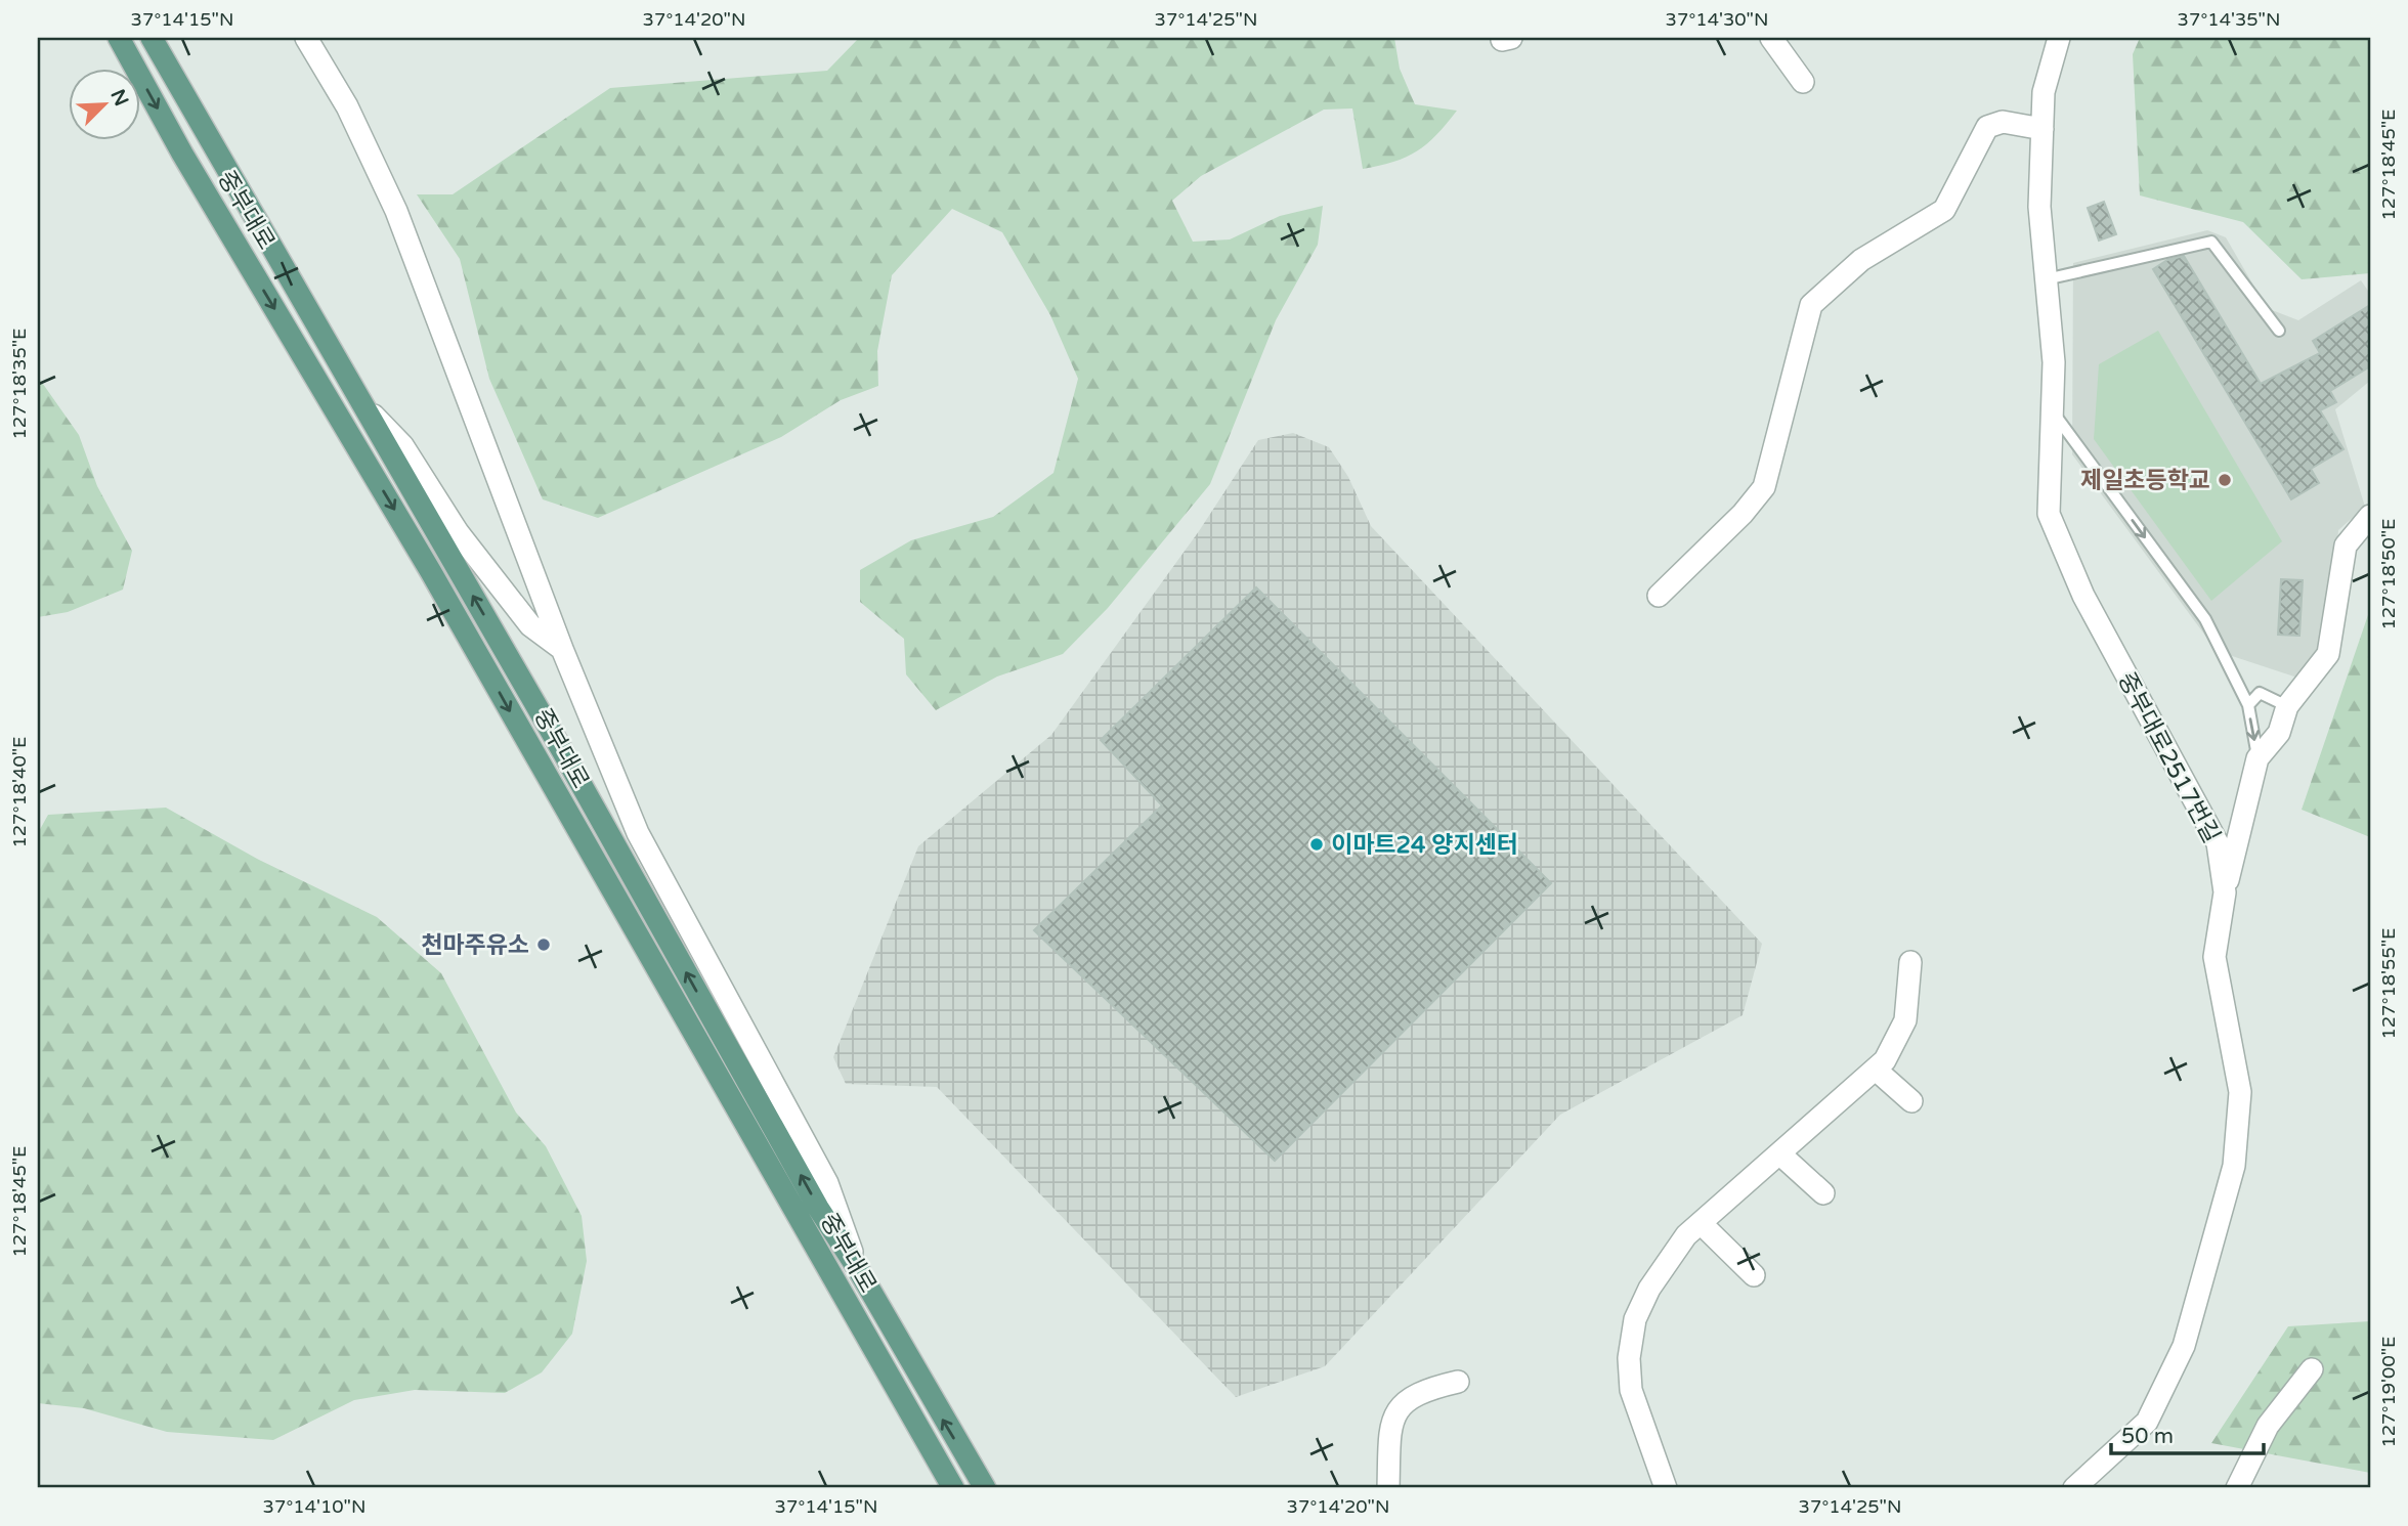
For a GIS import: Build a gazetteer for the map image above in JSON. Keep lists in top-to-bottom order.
{
  "streets": {
    "main road": ["중부대로"],
    "street": ["중부대로2517번길"]
  },
  "places": ["제일초등학교", "이마트24 양지센터", "천마주유소"],
  "scale_bar": "50 m",
  "north": "top right",
  "coordinates": [
    "37°14'15\"N",
    "37°14'20\"N",
    "37°14'25\"N",
    "37°14'30\"N",
    "37°14'35\"N",
    "127°18'45\"E",
    "127°18'35\"E",
    "127°18'50\"E",
    "127°18'40\"E",
    "127°18'55\"E",
    "127°19'00\"E",
    "37°14'10\"N"
  ]
}
